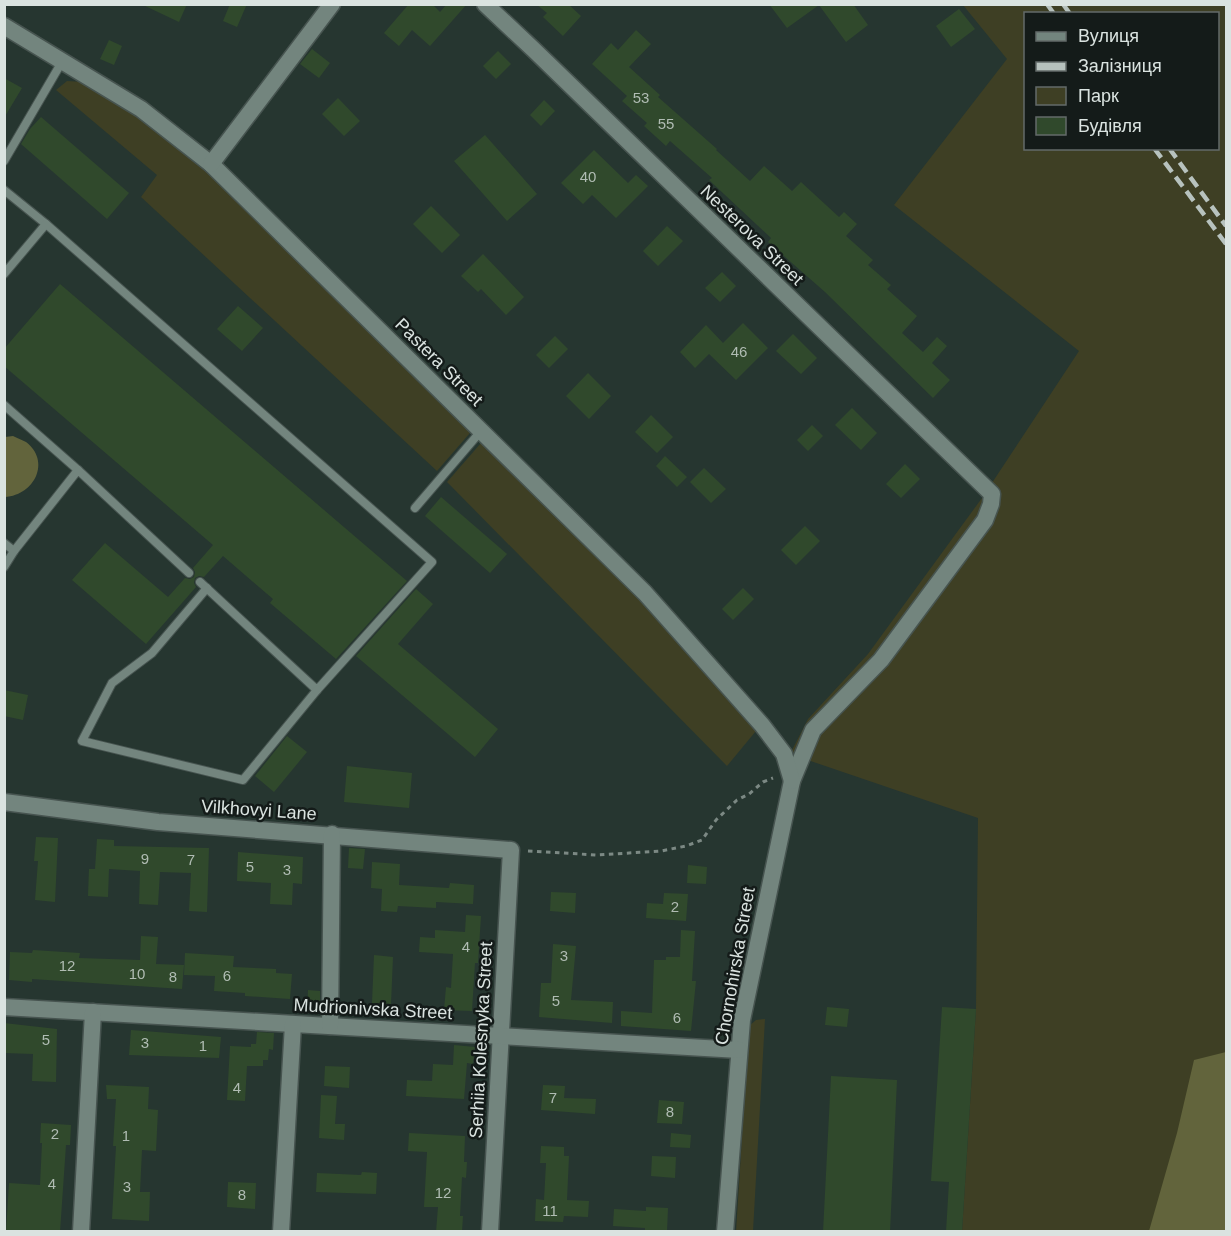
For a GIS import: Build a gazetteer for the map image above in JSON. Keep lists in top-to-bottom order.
{
  "streets": {
    "street": [
      "Nesterova Street",
      "Pastera Street",
      "Vilkhovyi Lane",
      "Chornohirska Street",
      "Mudrionivska Street",
      "Serhiia Kolesnyka Street"
    ]
  },
  "crossings": [
    ["Nesterova Street", "Chornohirska Street"],
    ["Pastera Street", "Chornohirska Street"],
    ["Vilkhovyi Lane", "Serhiia Kolesnyka Street"],
    ["Chornohirska Street", "Mudrionivska Street"],
    ["Mudrionivska Street", "Serhiia Kolesnyka Street"]
  ],
  "house_numbers": [
    "53",
    "55",
    "40",
    "46",
    "9",
    "7",
    "5",
    "3",
    "2",
    "4",
    "3",
    "12",
    "10",
    "6",
    "8",
    "5",
    "6",
    "5",
    "3",
    "1",
    "4",
    "7",
    "8",
    "2",
    "1",
    "4",
    "3",
    "12",
    "8",
    "11"
  ],
  "legend": [
    "Вулиця",
    "Залізниця",
    "Парк",
    "Будівля"
  ]
}
